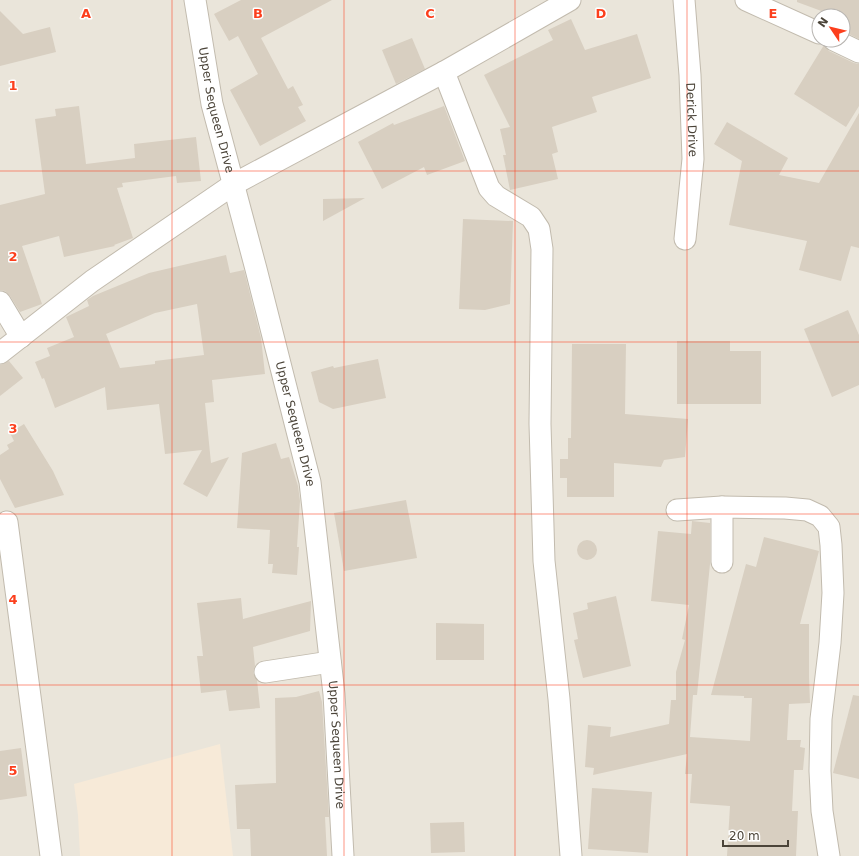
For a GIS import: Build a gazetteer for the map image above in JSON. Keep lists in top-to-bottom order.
{
  "streets": {
    "street": ["Upper Sequeen Drive", "Derick Drive"]
  },
  "scale_bar": "20 m",
  "north": "top left",
  "grid": {
    "columns": [
      "A",
      "B",
      "C",
      "D",
      "E"
    ],
    "rows": [
      "1",
      "2",
      "3",
      "4",
      "5"
    ]
  }
}
